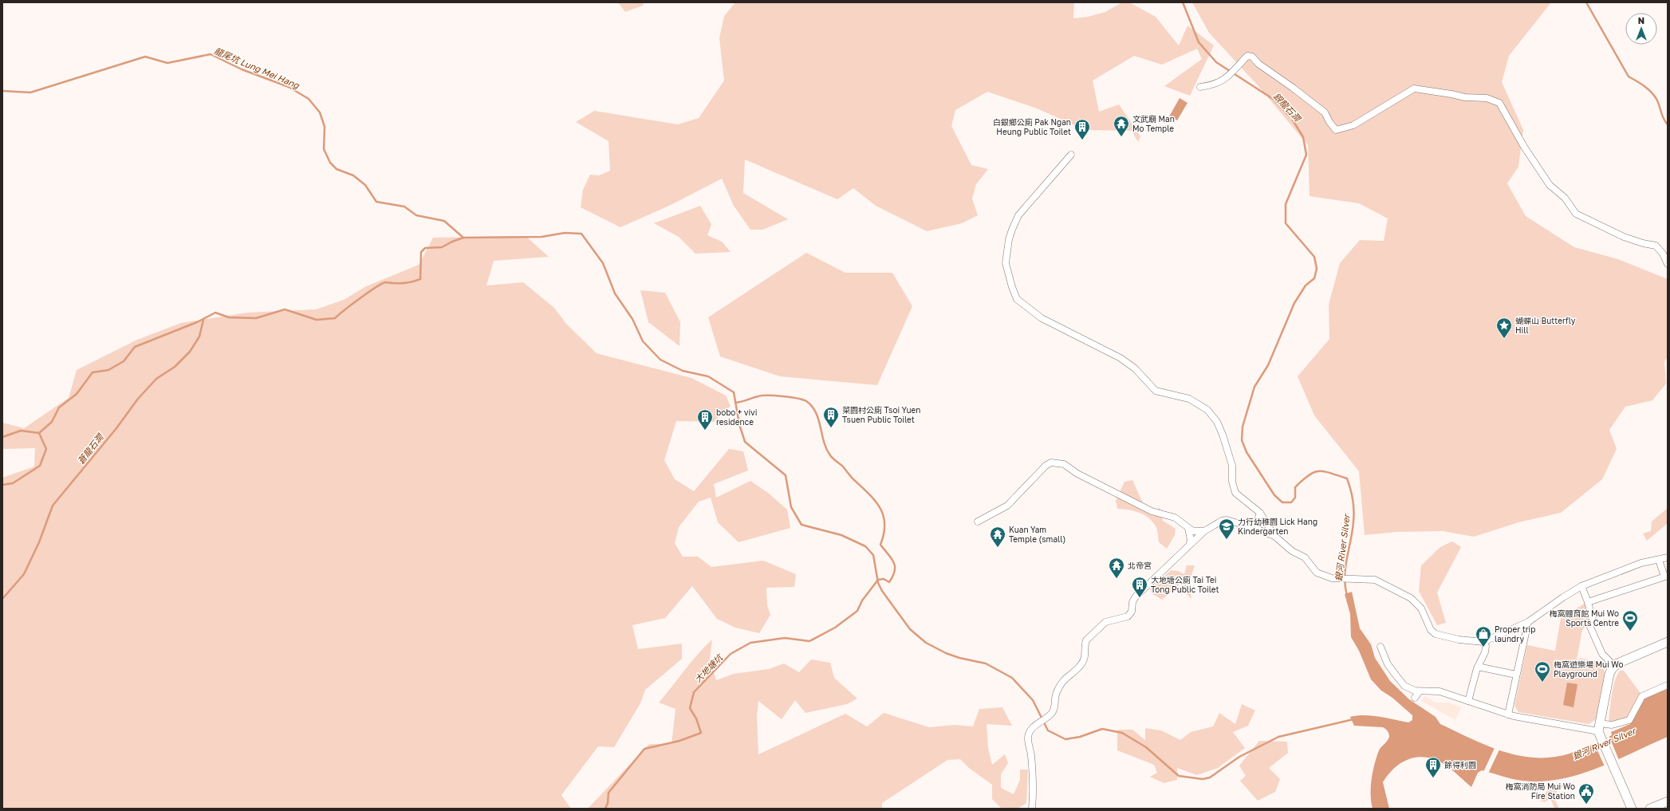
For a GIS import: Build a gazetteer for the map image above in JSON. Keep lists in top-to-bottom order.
{
  "water": [
    "龍尾坑 Lung Mei Hang",
    "銀龍石澗",
    "蒼龍石澗",
    "銀河 River Silver",
    "大地塘坑"
  ],
  "places": {
    "temple": ["文武廟 Man Mo Temple", "Kuan Yam Temple (small)", "北帝宮"],
    "building": [
      "白銀鄉公廁 Pak Ngan Heung Public Toilet",
      "菜園村公廁 Tsoi Yuen Tsuen Public Toilet",
      "bobo + vivi residence",
      "大地塘公廁 Tai Tei Tong Public Toilet",
      "餘得利園"
    ],
    "place": ["蝴蝶山 Butterfly Hill"],
    "school or university": ["力行幼稚園 Lick Hang Kindergarten"],
    "sports": ["梅窩體育館 Mui Wo Sports Centre", "梅窩遊樂場 Mui Wo Playground"],
    "shop": ["Proper trip laundry"],
    "public building": ["梅窩消防局 Mui Wo Fire Station"]
  },
  "north": "top"
}
